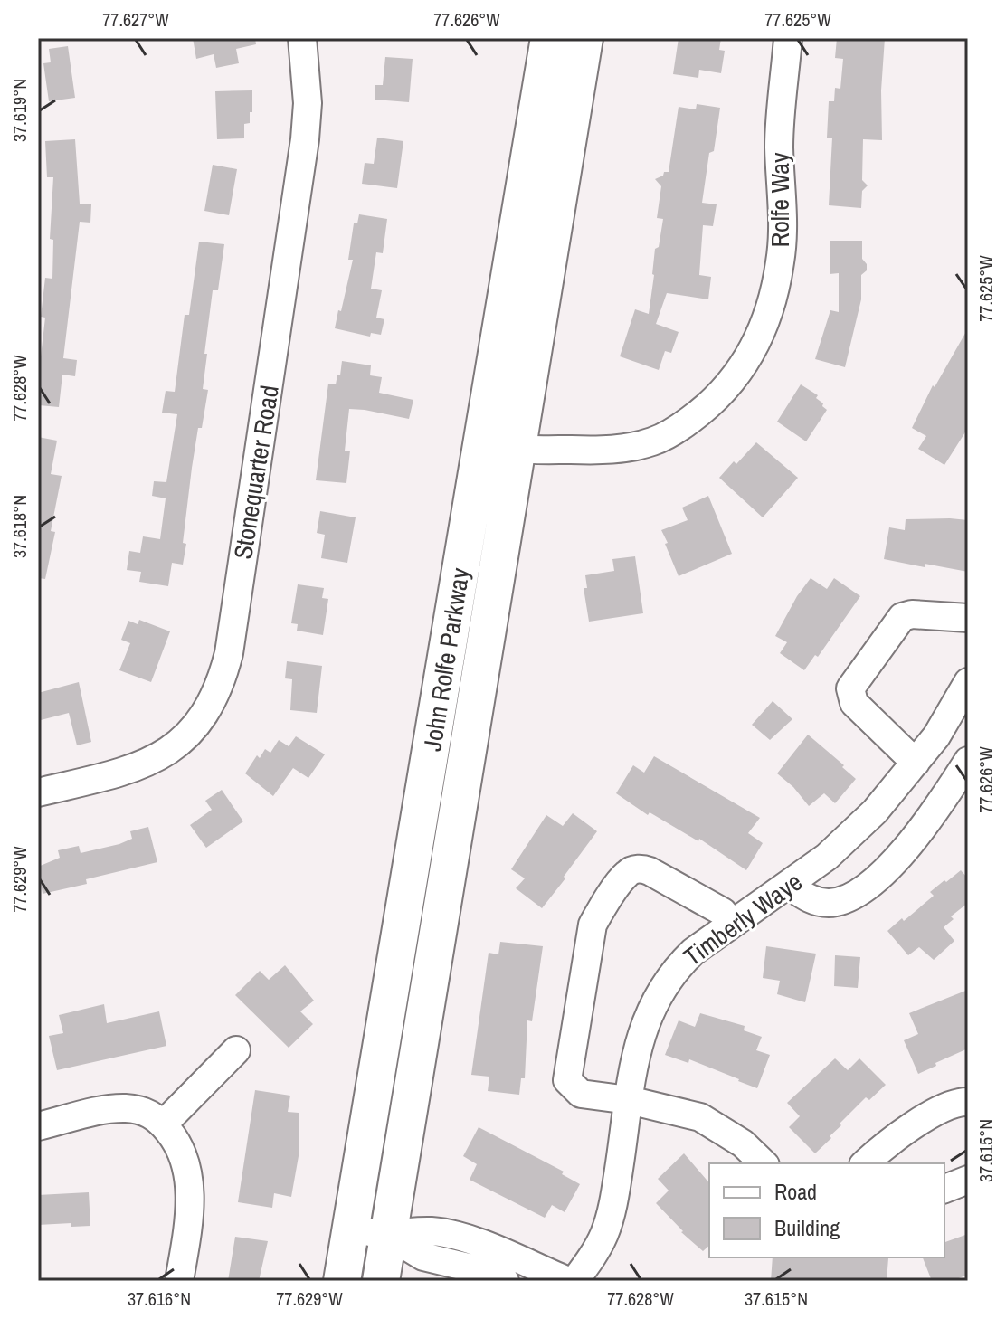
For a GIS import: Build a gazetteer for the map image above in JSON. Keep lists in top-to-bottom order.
{
  "streets": {
    "main road": ["John Rolfe Parkway"],
    "street": ["Rolfe Way", "Stonequarter Road", "Timberly Waye"]
  },
  "crossings": [
    ["Rolfe Way", "John Rolfe Parkway"]
  ],
  "legend": ["Road", "Building"],
  "coordinates": [
    "77.627°W",
    "77.626°W",
    "77.625°W",
    "37.619°N",
    "77.628°W",
    "37.618°N",
    "77.629°W",
    "37.615°N",
    "37.616°N"
  ]
}
